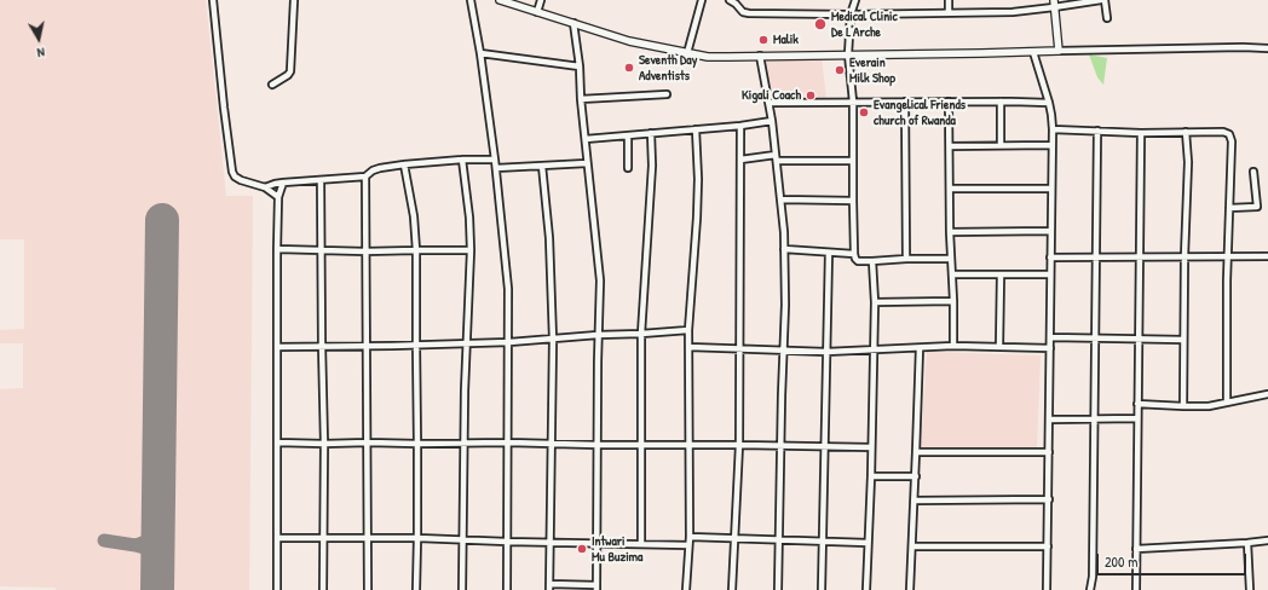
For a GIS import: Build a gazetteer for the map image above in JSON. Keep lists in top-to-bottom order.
{
  "places": [
    "Medical Clinic De L'Arche",
    "Malik",
    "Seventh Day Adventists",
    "Everain Milk Shop",
    "Kigali Coach",
    "Evangelical Friends church of Rwanda",
    "Intwari Mu Buzima"
  ],
  "scale_bar": "200 m",
  "north": "bottom"
}
